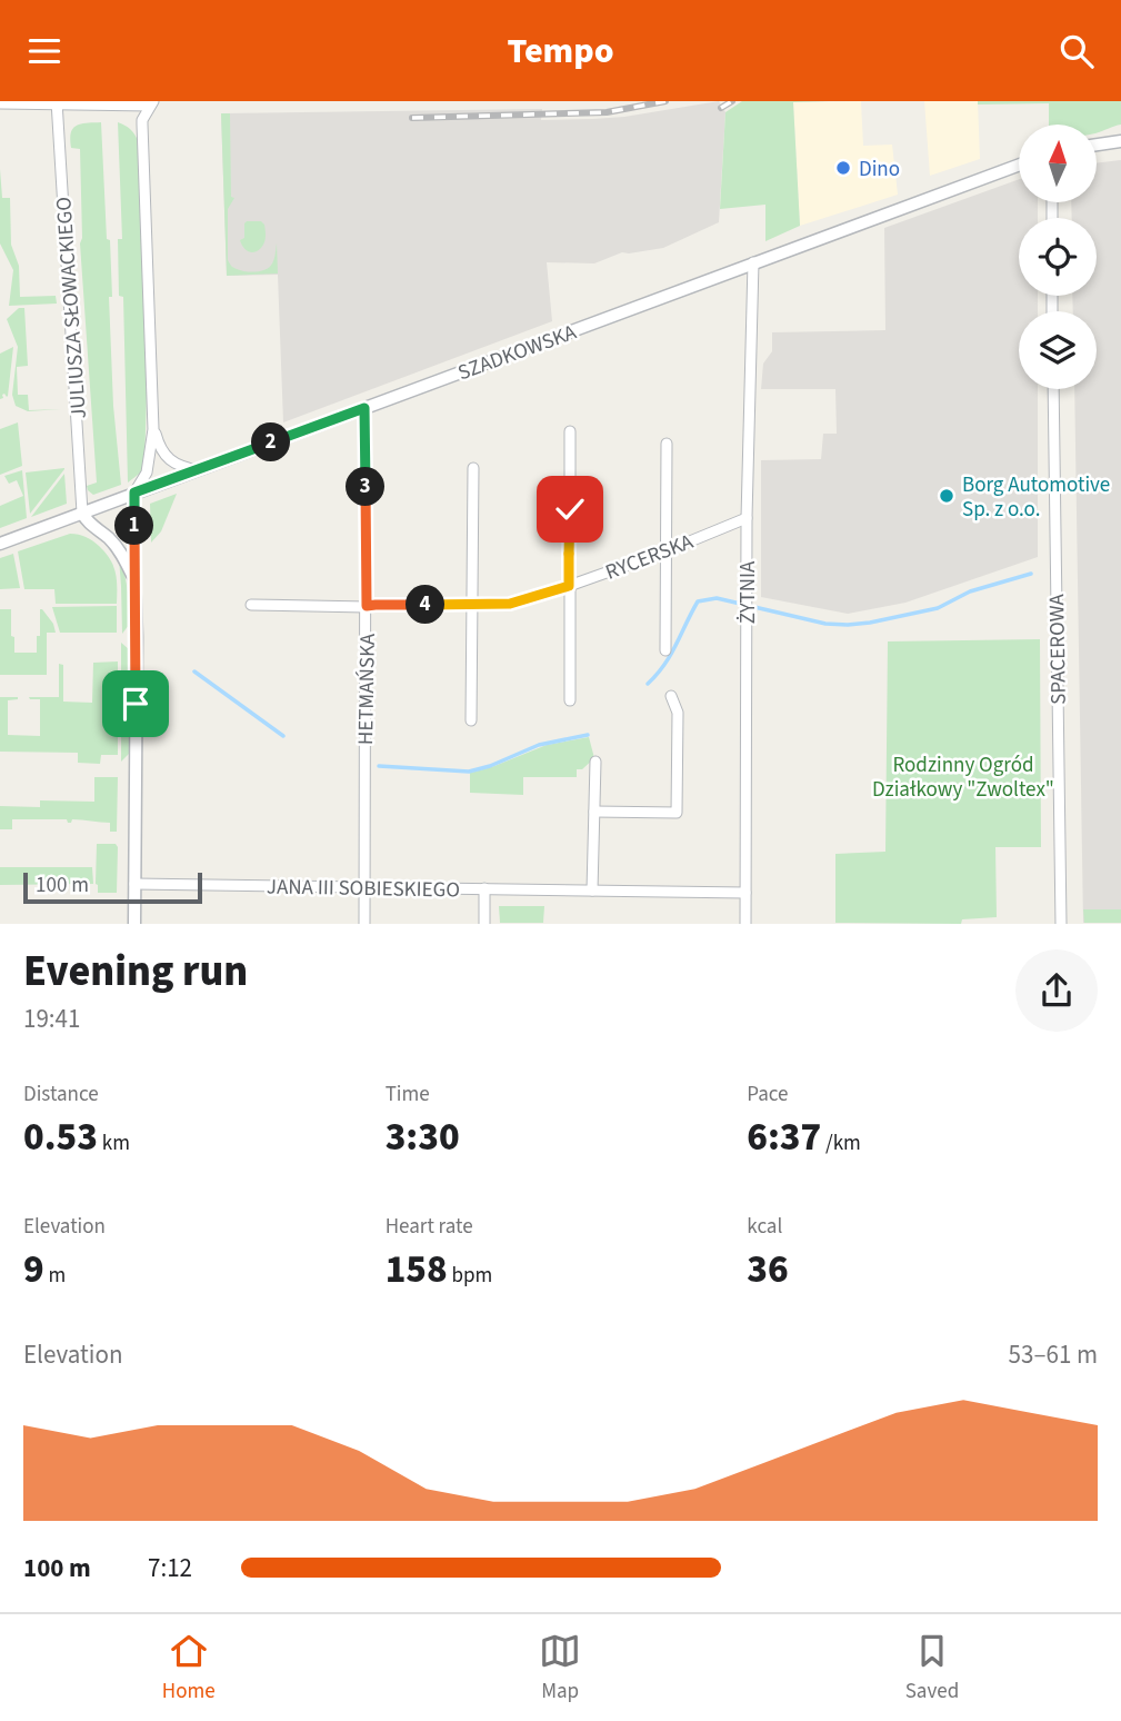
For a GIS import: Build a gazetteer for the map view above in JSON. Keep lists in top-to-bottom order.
{
  "streets": {
    "street": [
      "JULIUSZA SŁOWACKIEGO",
      "SZADKOWSKA",
      "RYCERSKA",
      "ŻYTNIA",
      "SPACEROWA",
      "HETMAŃSKA",
      "JANA III SOBIESKIEGO"
    ]
  },
  "crossings": [
    ["JULIUSZA SŁOWACKIEGO", "SZADKOWSKA"],
    ["SZADKOWSKA", "ŻYTNIA"],
    ["SZADKOWSKA", "HETMAŃSKA"],
    ["RYCERSKA", "ŻYTNIA"],
    ["RYCERSKA", "HETMAŃSKA"],
    ["ŻYTNIA", "JANA III SOBIESKIEGO"],
    ["HETMAŃSKA", "JANA III SOBIESKIEGO"]
  ],
  "parks": ["Rodzinny Ogród Działkowy \"Zwoltex\""],
  "places": ["Dino", "Borg Automotive Sp. z o.o."],
  "scale_bar": "100 m",
  "north": "top",
  "page": {
    "header": "Tempo",
    "pins": [
      "2",
      "3",
      "1",
      "4"
    ],
    "scale": "100 m",
    "heading": ["Evening run", "19:41"],
    "stats": [
      ["Distance", "0.53 km"],
      ["Time", "3:30"],
      ["Pace", "6:37 /km"],
      ["Elevation", "9 m"],
      ["Heart rate", "158 bpm"],
      ["kcal", "36"]
    ],
    "chart": ["Elevation", "53–61 m"],
    "list": [
      {
        "name": "100 m",
        "note": "7:12"
      }
    ],
    "tabs": ["Home", "Map", "Saved"]
  }
}
